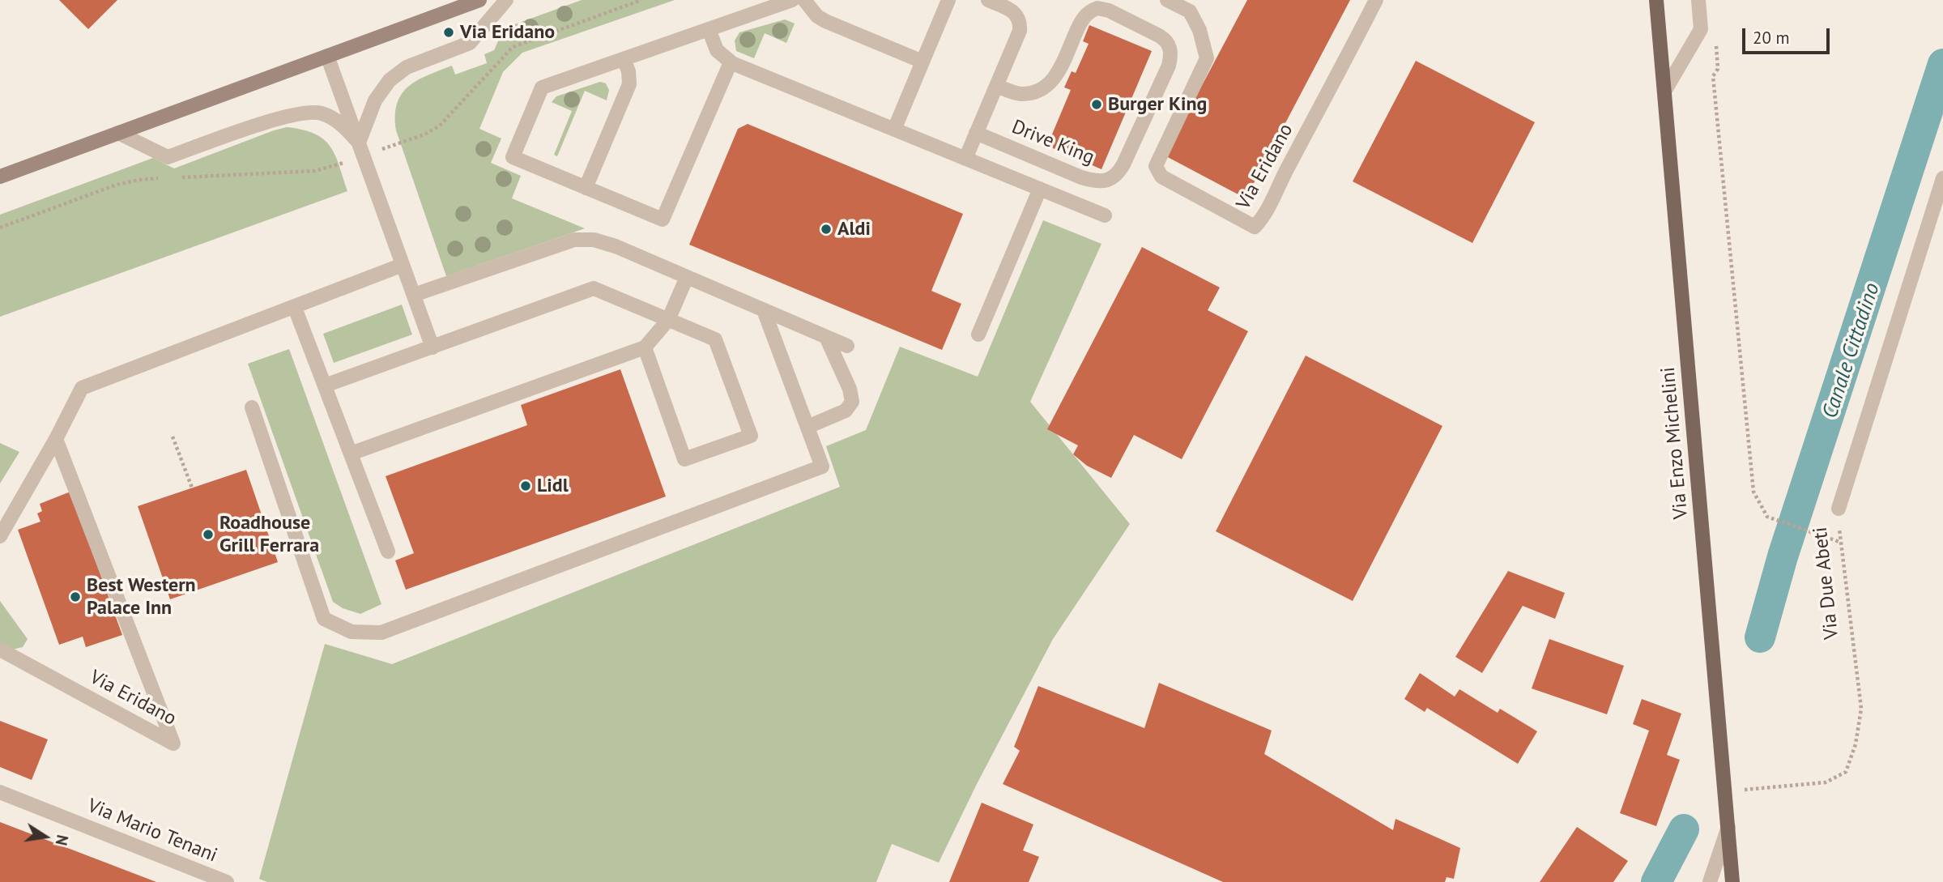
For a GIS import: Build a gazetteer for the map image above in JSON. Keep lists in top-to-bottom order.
{
  "streets": {
    "main road": ["Via Enzo Michelini"],
    "street": [
      "Drive King",
      "Via Eridano",
      "Via Due Abeti",
      "Via Mario Tenani"
    ]
  },
  "crossings": [
    ["Via Enzo Michelini", "Via Due Abeti"]
  ],
  "water": ["Canale Cittadino"],
  "places": [
    "Via Eridano",
    "Burger King",
    "Aldi",
    "Lidl",
    "Roadhouse Grill Ferrara",
    "Best Western Palace Inn"
  ],
  "scale_bar": "20 m",
  "north": "right"
}
